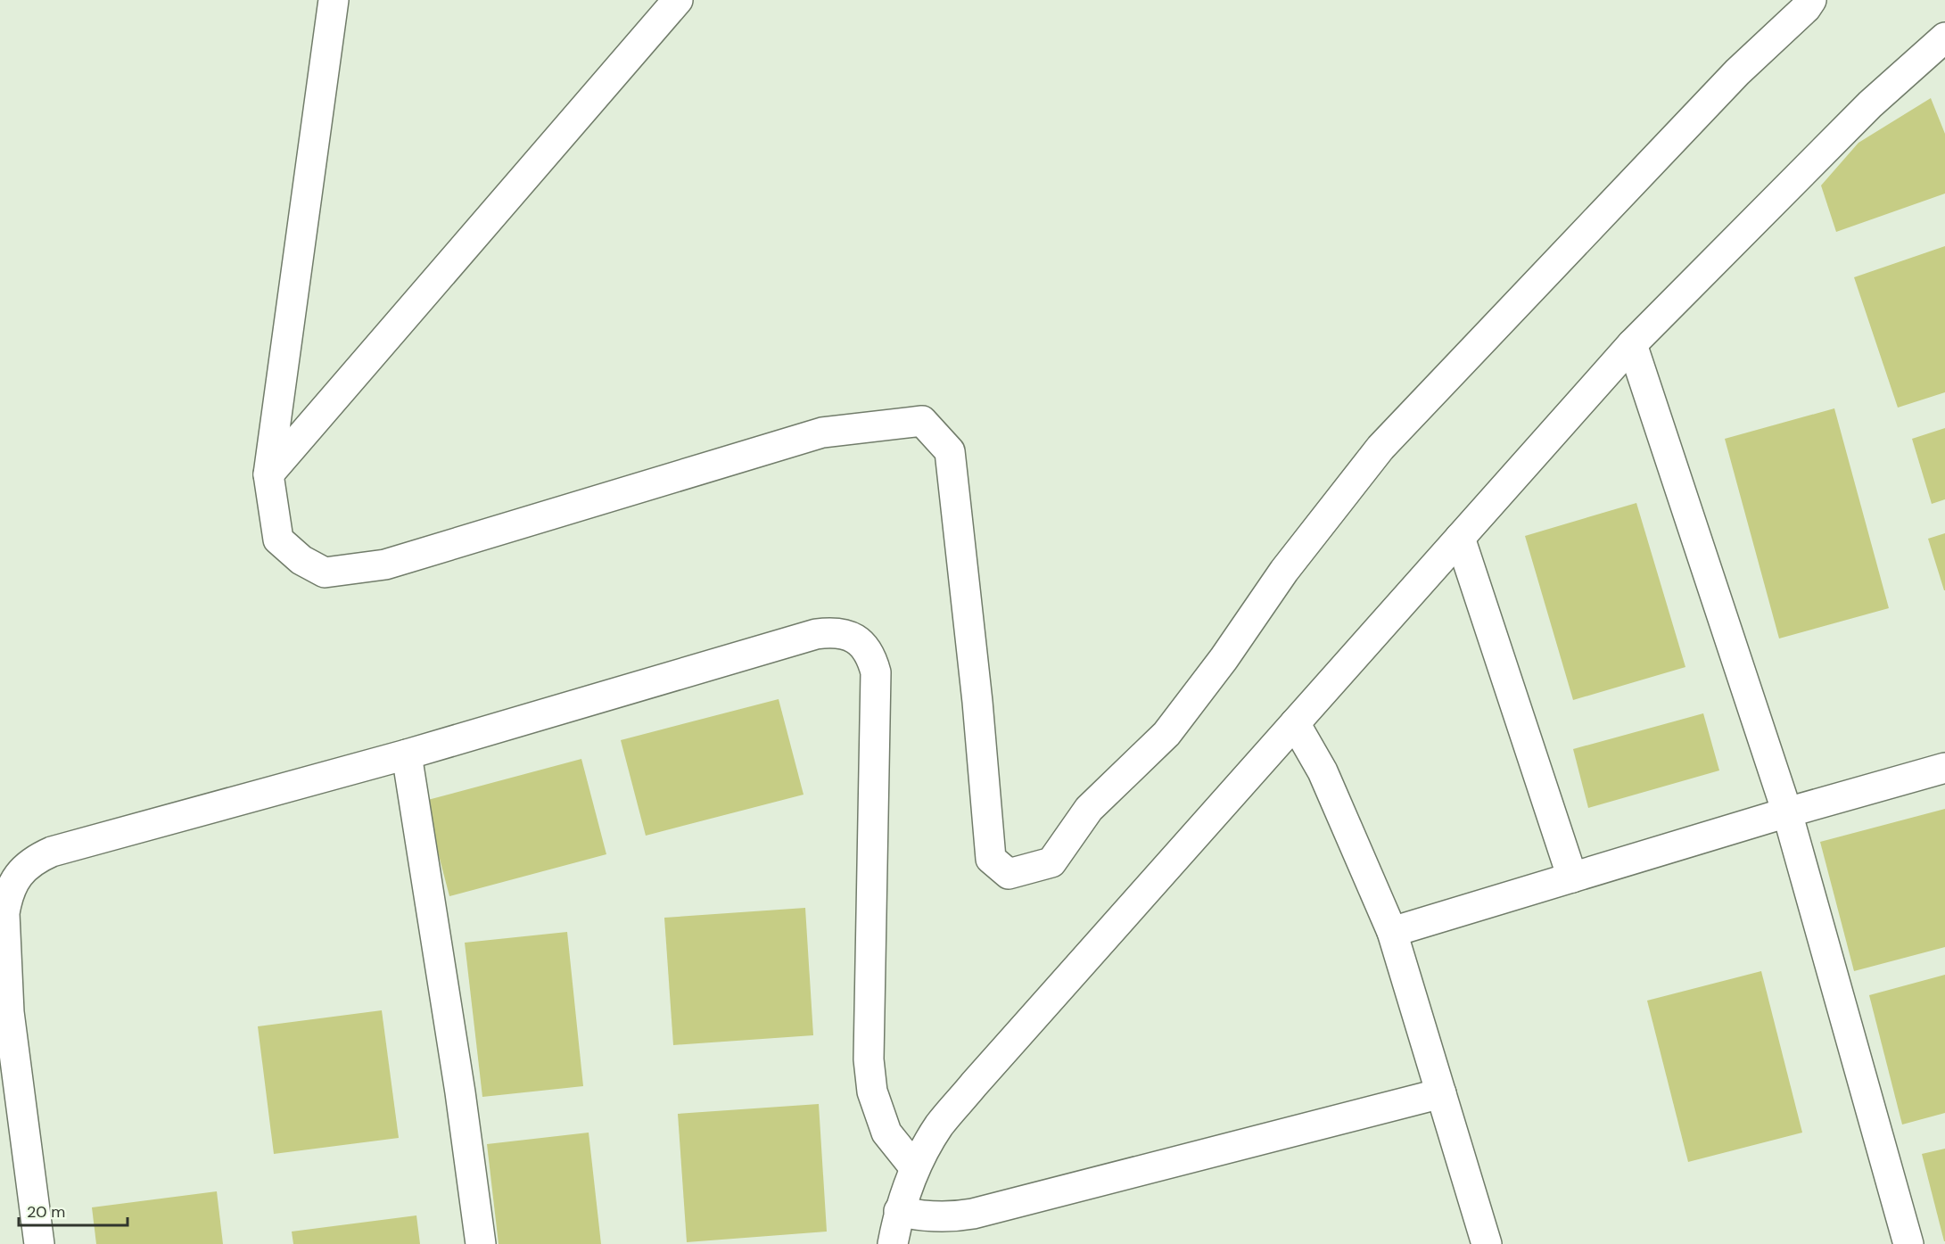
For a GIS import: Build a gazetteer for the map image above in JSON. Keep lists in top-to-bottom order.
{
  "scale_bar": "20 m"
}
